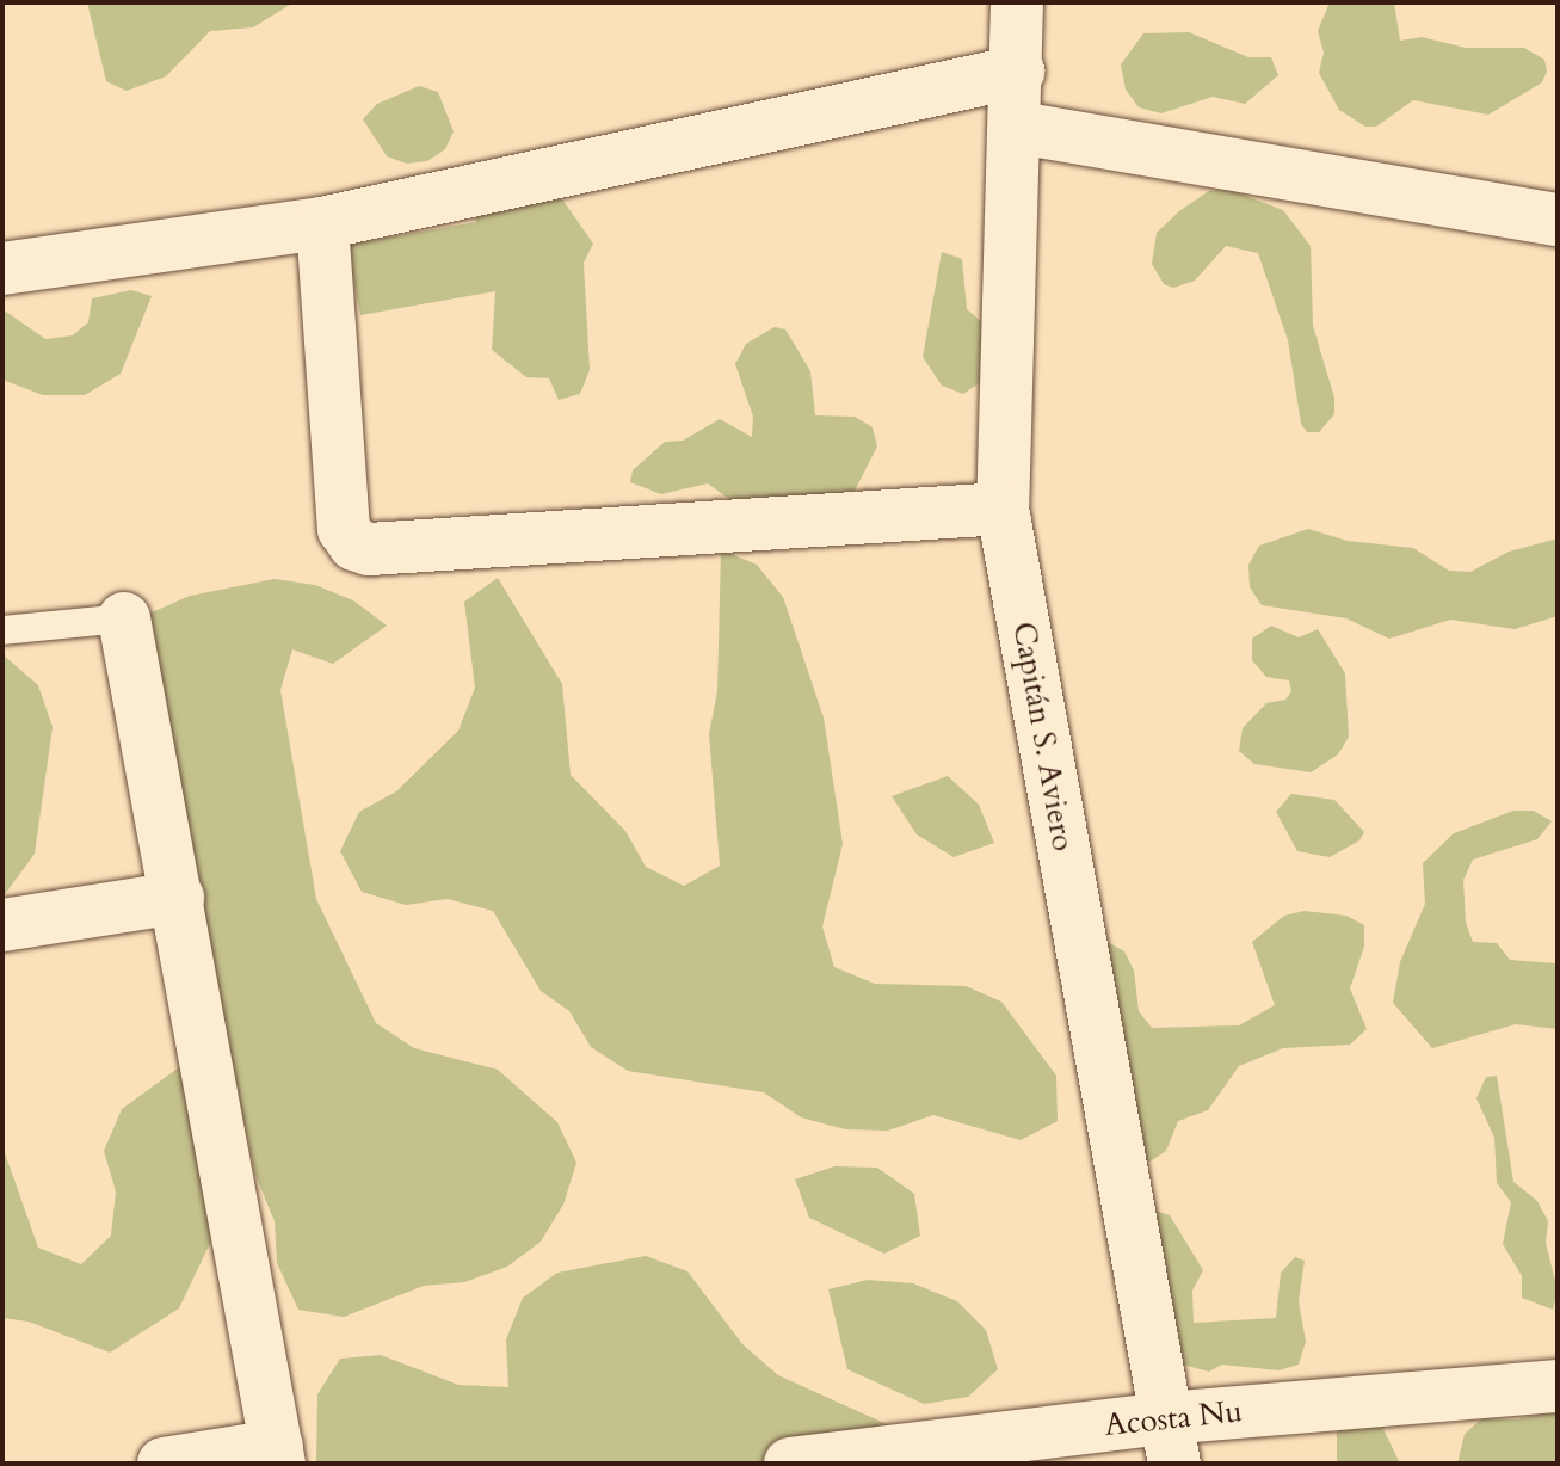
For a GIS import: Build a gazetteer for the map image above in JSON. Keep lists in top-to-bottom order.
{
  "streets": {
    "street": ["Capitán S. Aviero", "Acosta Nu"]
  },
  "crossings": [
    ["Capitán S. Aviero", "Acosta Nu"]
  ]
}
